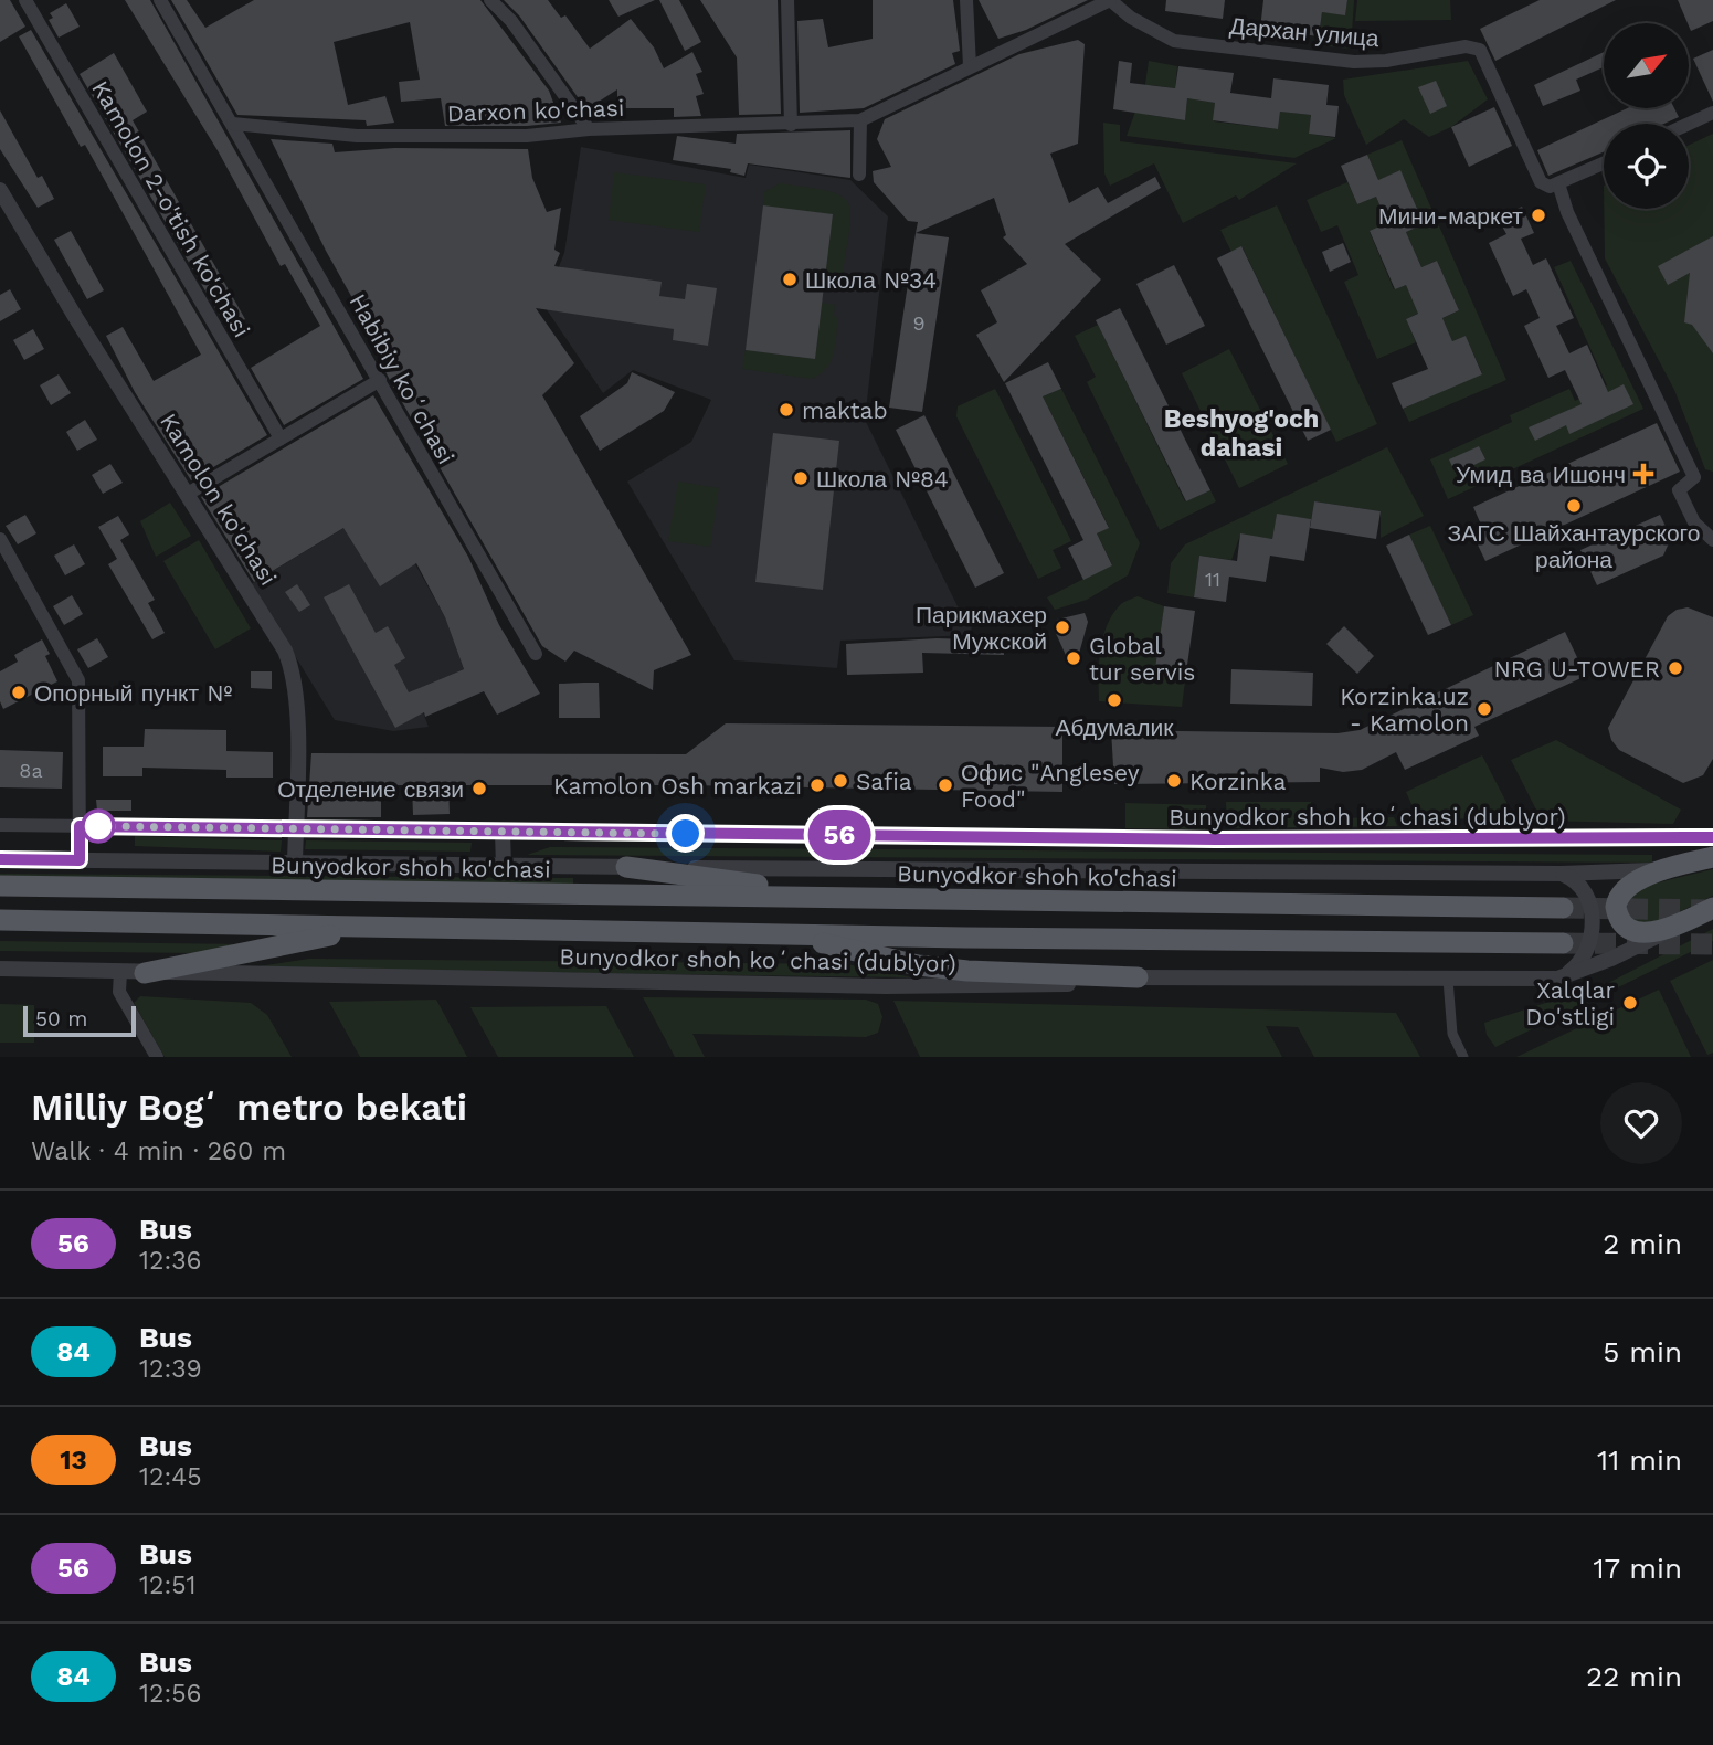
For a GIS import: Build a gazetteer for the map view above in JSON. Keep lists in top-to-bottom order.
{
  "streets": {
    "main road": ["Bunyodkor shoh ko'chasi"],
    "street": [
      "Дархан улица",
      "Darxon ko'chasi",
      "Kamolon 2-o'tish ko'chasi",
      "Habibiy koʻchasi",
      "Kamolon ko'chasi",
      "Bunyodkor shoh koʻchasi (dublyor)"
    ]
  },
  "crossings": [
    ["Дархан улица", "Darxon ko'chasi"],
    ["Darxon ko'chasi", "Habibiy koʻchasi"],
    ["Kamolon ko'chasi", "Bunyodkor shoh koʻchasi (dublyor)"]
  ],
  "districts": ["Beshyog'och dahasi"],
  "places": {
    "other": [
      "Мини-маркет",
      "Школа №34",
      "maktab",
      "Школа №84",
      "ЗАГС Шайхантаурского района",
      "Парикмахер Мужской",
      "Global tur servis",
      "NRG U-TOWER",
      "Опорный пункт №",
      "Абдумалик",
      "Korzinka.uz - Kamolon",
      "Safia",
      "Korzinka",
      "Kamolon Osh markazi",
      "Офис \"Anglesey Food\"",
      "Отделение связи",
      "Xalqlar Do'stligi"
    ],
    "health": ["Умид ва Ишонч"]
  },
  "lines": ["bus line 56"],
  "house_numbers": ["9", "11", "8a"],
  "scale_bar": "50 m",
  "north": "top right",
  "page": {
    "on_map": "56",
    "scale": "50 m",
    "heading": ["Milliy Bogʻ metro bekati", "Walk · 4 min · 260 m"],
    "list": [
      {
        "mark": "56",
        "name": "Bus",
        "note": "12:36",
        "value": "2 min"
      },
      {
        "mark": "84",
        "name": "Bus",
        "note": "12:39",
        "value": "5 min"
      },
      {
        "mark": "13",
        "name": "Bus",
        "note": "12:45",
        "value": "11 min"
      },
      {
        "mark": "56",
        "name": "Bus",
        "note": "12:51",
        "value": "17 min"
      },
      {
        "mark": "84",
        "name": "Bus",
        "note": "12:56",
        "value": "22 min"
      }
    ]
  }
}
